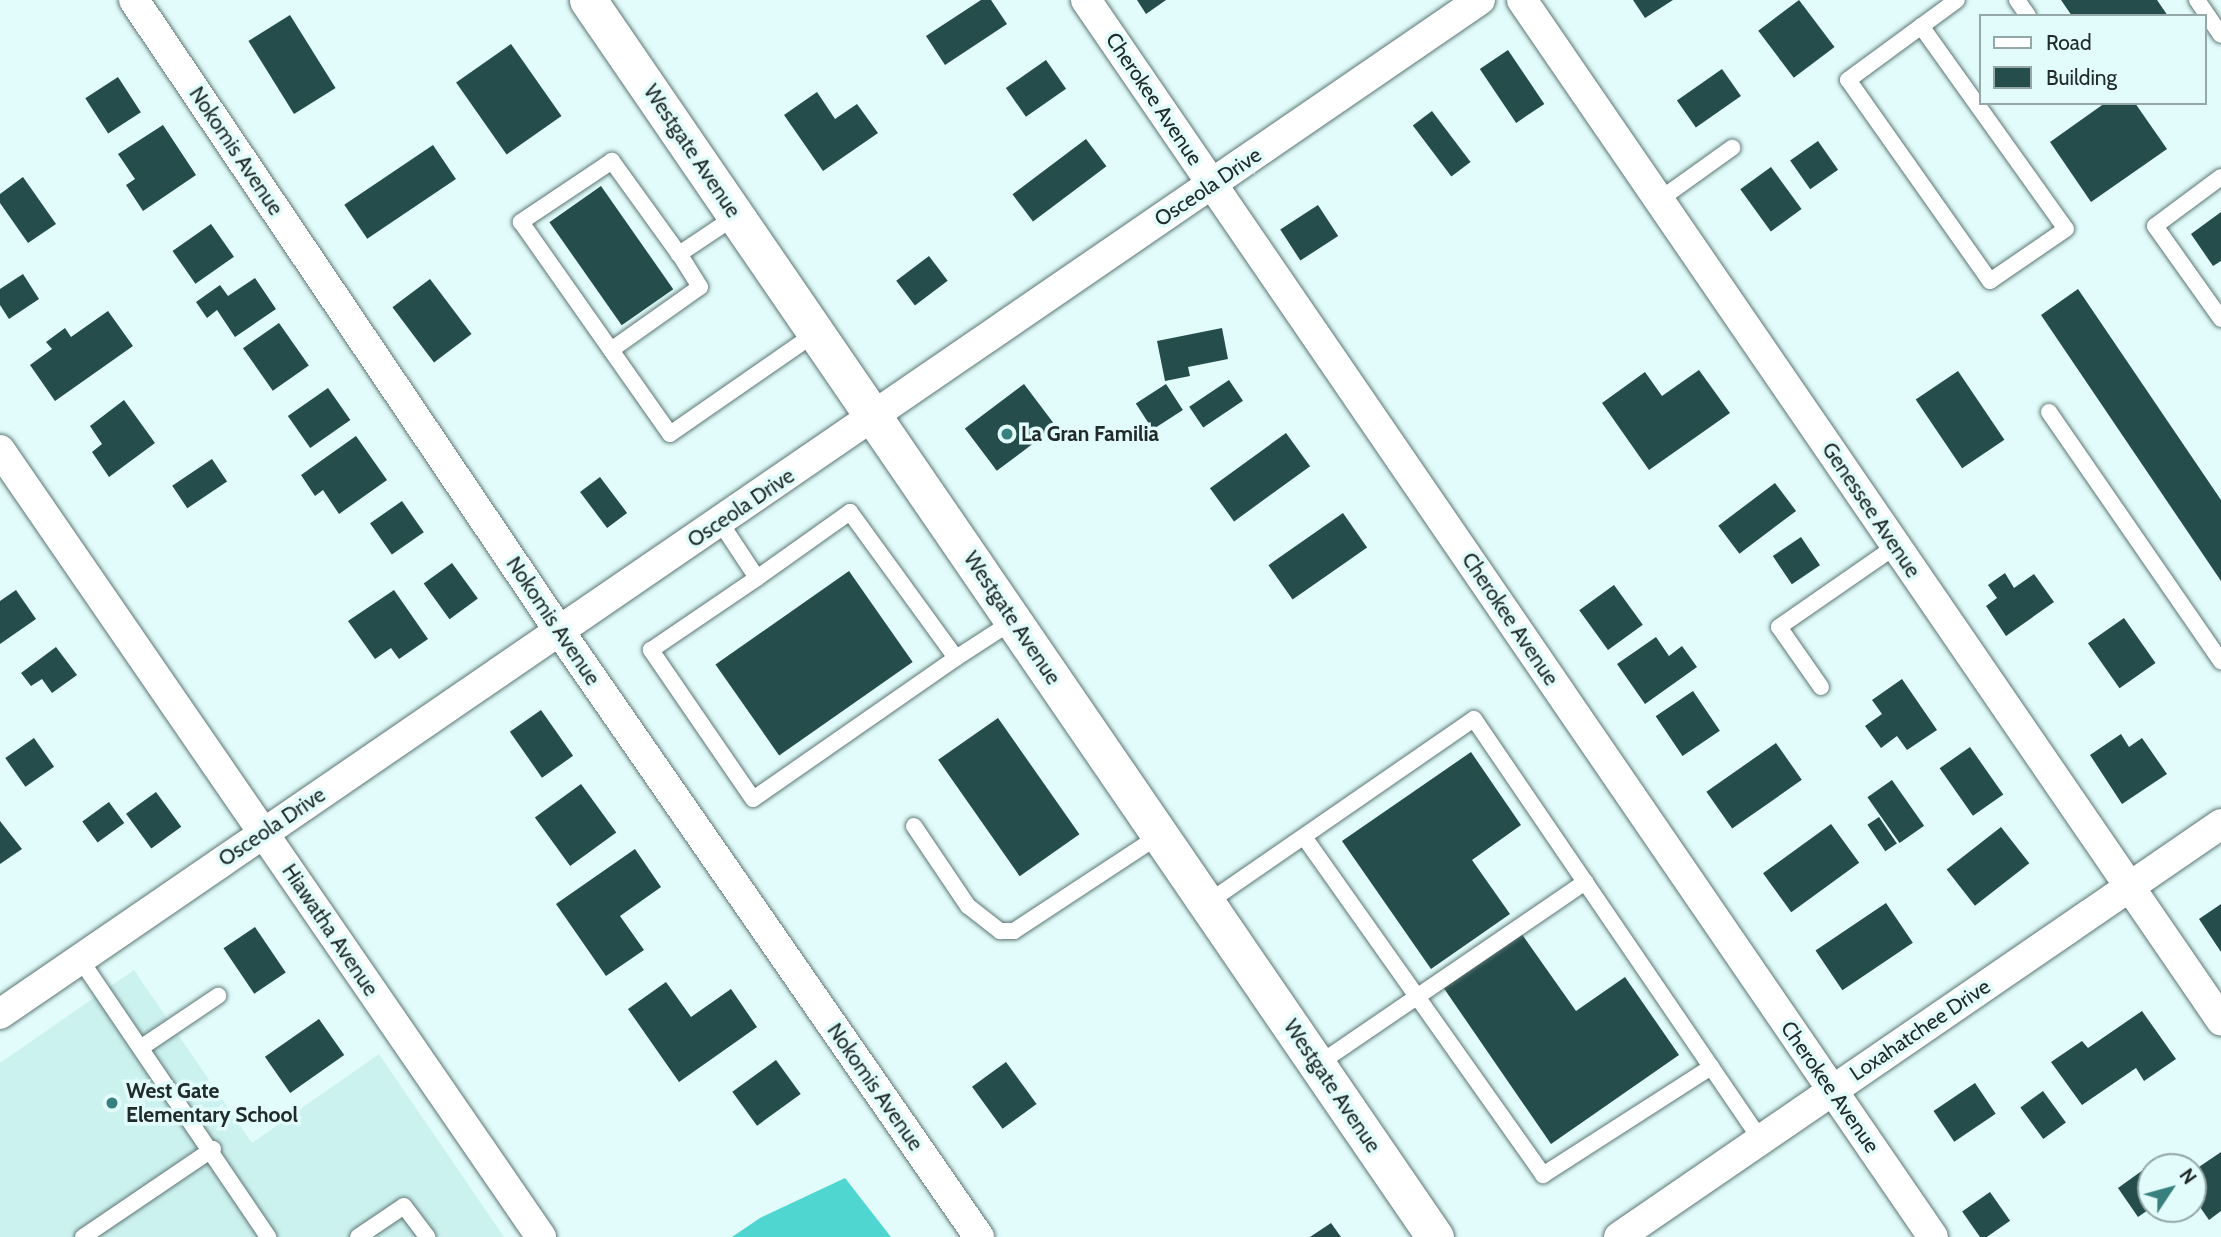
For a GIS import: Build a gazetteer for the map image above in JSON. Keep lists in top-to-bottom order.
{
  "streets": {
    "street": [
      "Cherokee Avenue",
      "Nokomis Avenue",
      "Westgate Avenue",
      "Osceola Drive",
      "Genessee Avenue",
      "Hiawatha Avenue",
      "Loxahatchee Drive"
    ]
  },
  "crossings": [
    ["Cherokee Avenue", "Osceola Drive"],
    ["Cherokee Avenue", "Loxahatchee Drive"],
    ["Nokomis Avenue", "Osceola Drive"],
    ["Westgate Avenue", "Osceola Drive"],
    ["Osceola Drive", "Hiawatha Avenue"],
    ["Genessee Avenue", "Loxahatchee Drive"]
  ],
  "places": ["La Gran Familia", "West Gate Elementary School"],
  "legend": ["Road", "Building"],
  "north": "top right"
}
